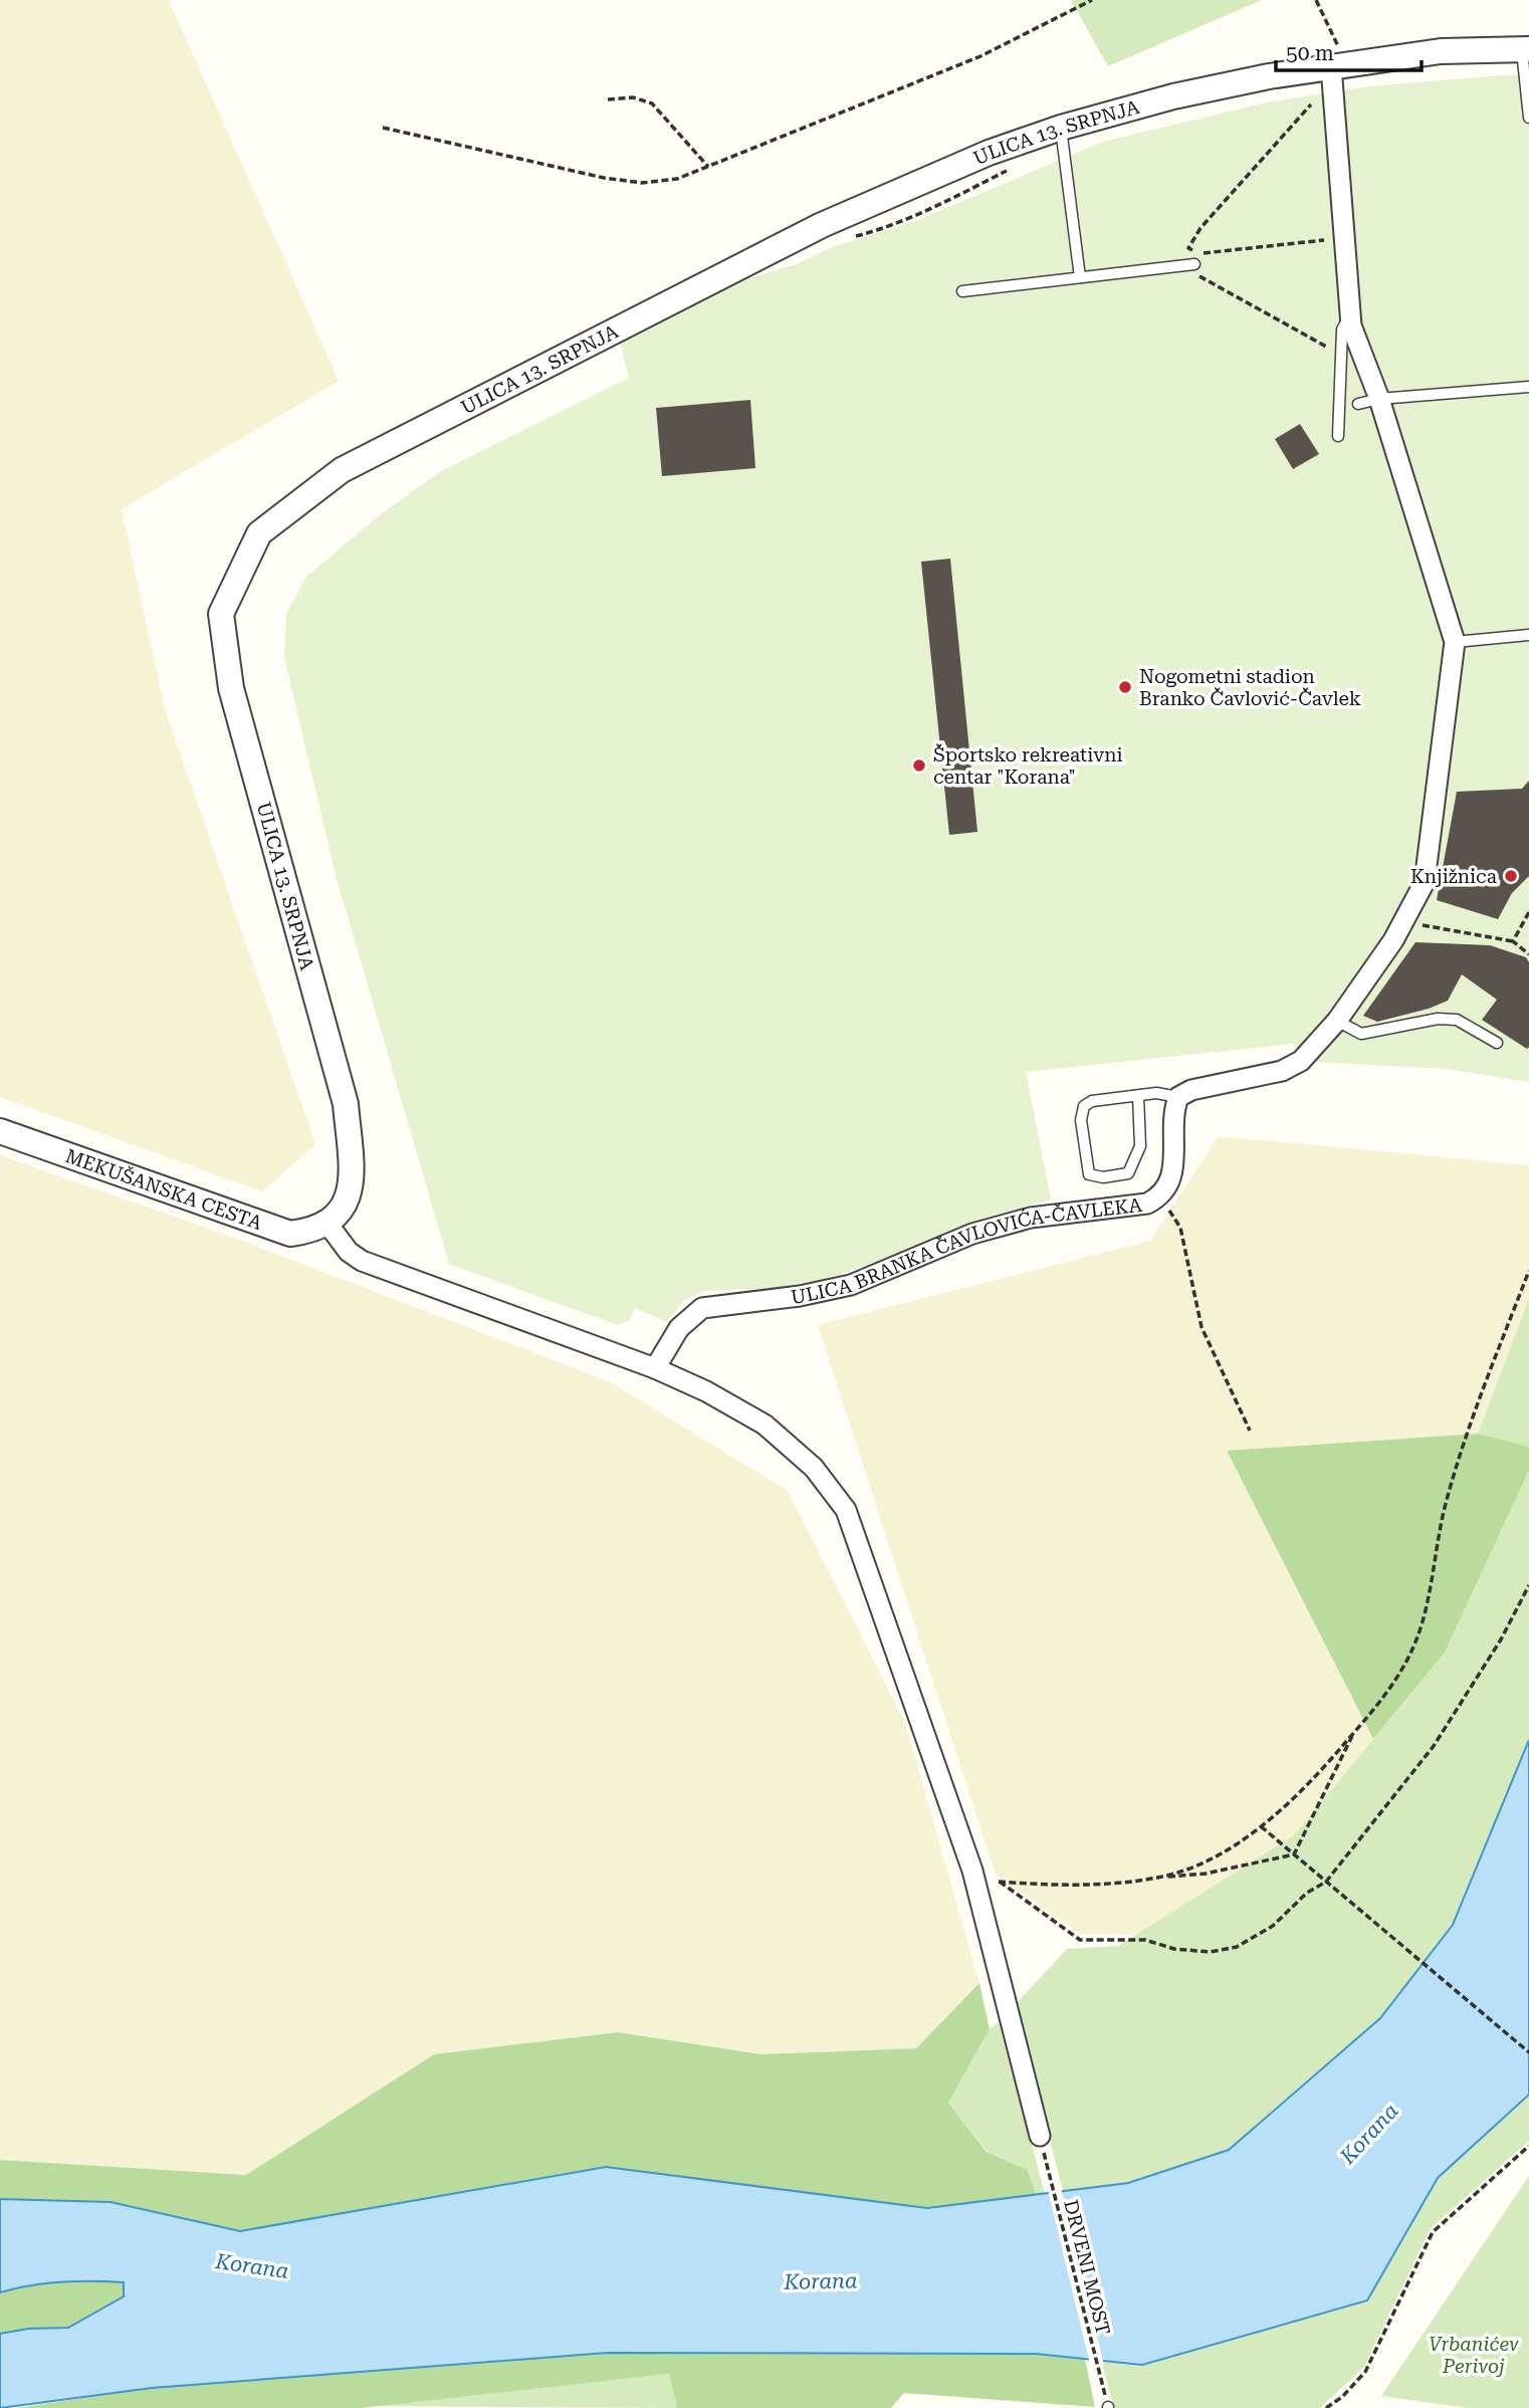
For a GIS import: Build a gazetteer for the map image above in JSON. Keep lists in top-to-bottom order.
{
  "streets": {
    "street": ["ULICA 13. SRPNJA", "MEKUŠANSKA CESTA", "ULICA BRANKA ČAVLOVIĆA-ČAVLEKA"],
    "path": ["DRVENI MOST"]
  },
  "crossings": [
    ["ULICA 13. SRPNJA", "MEKUŠANSKA CESTA"]
  ],
  "water": ["Korana"],
  "parks": ["Vrbanićev Perivoj"],
  "places": ["Nogometni stadion Branko Čavlović-Čavlek", "Športsko rekreativni centar \"Korana\"", "Knjižnica"],
  "scale_bar": "50 m"
}
